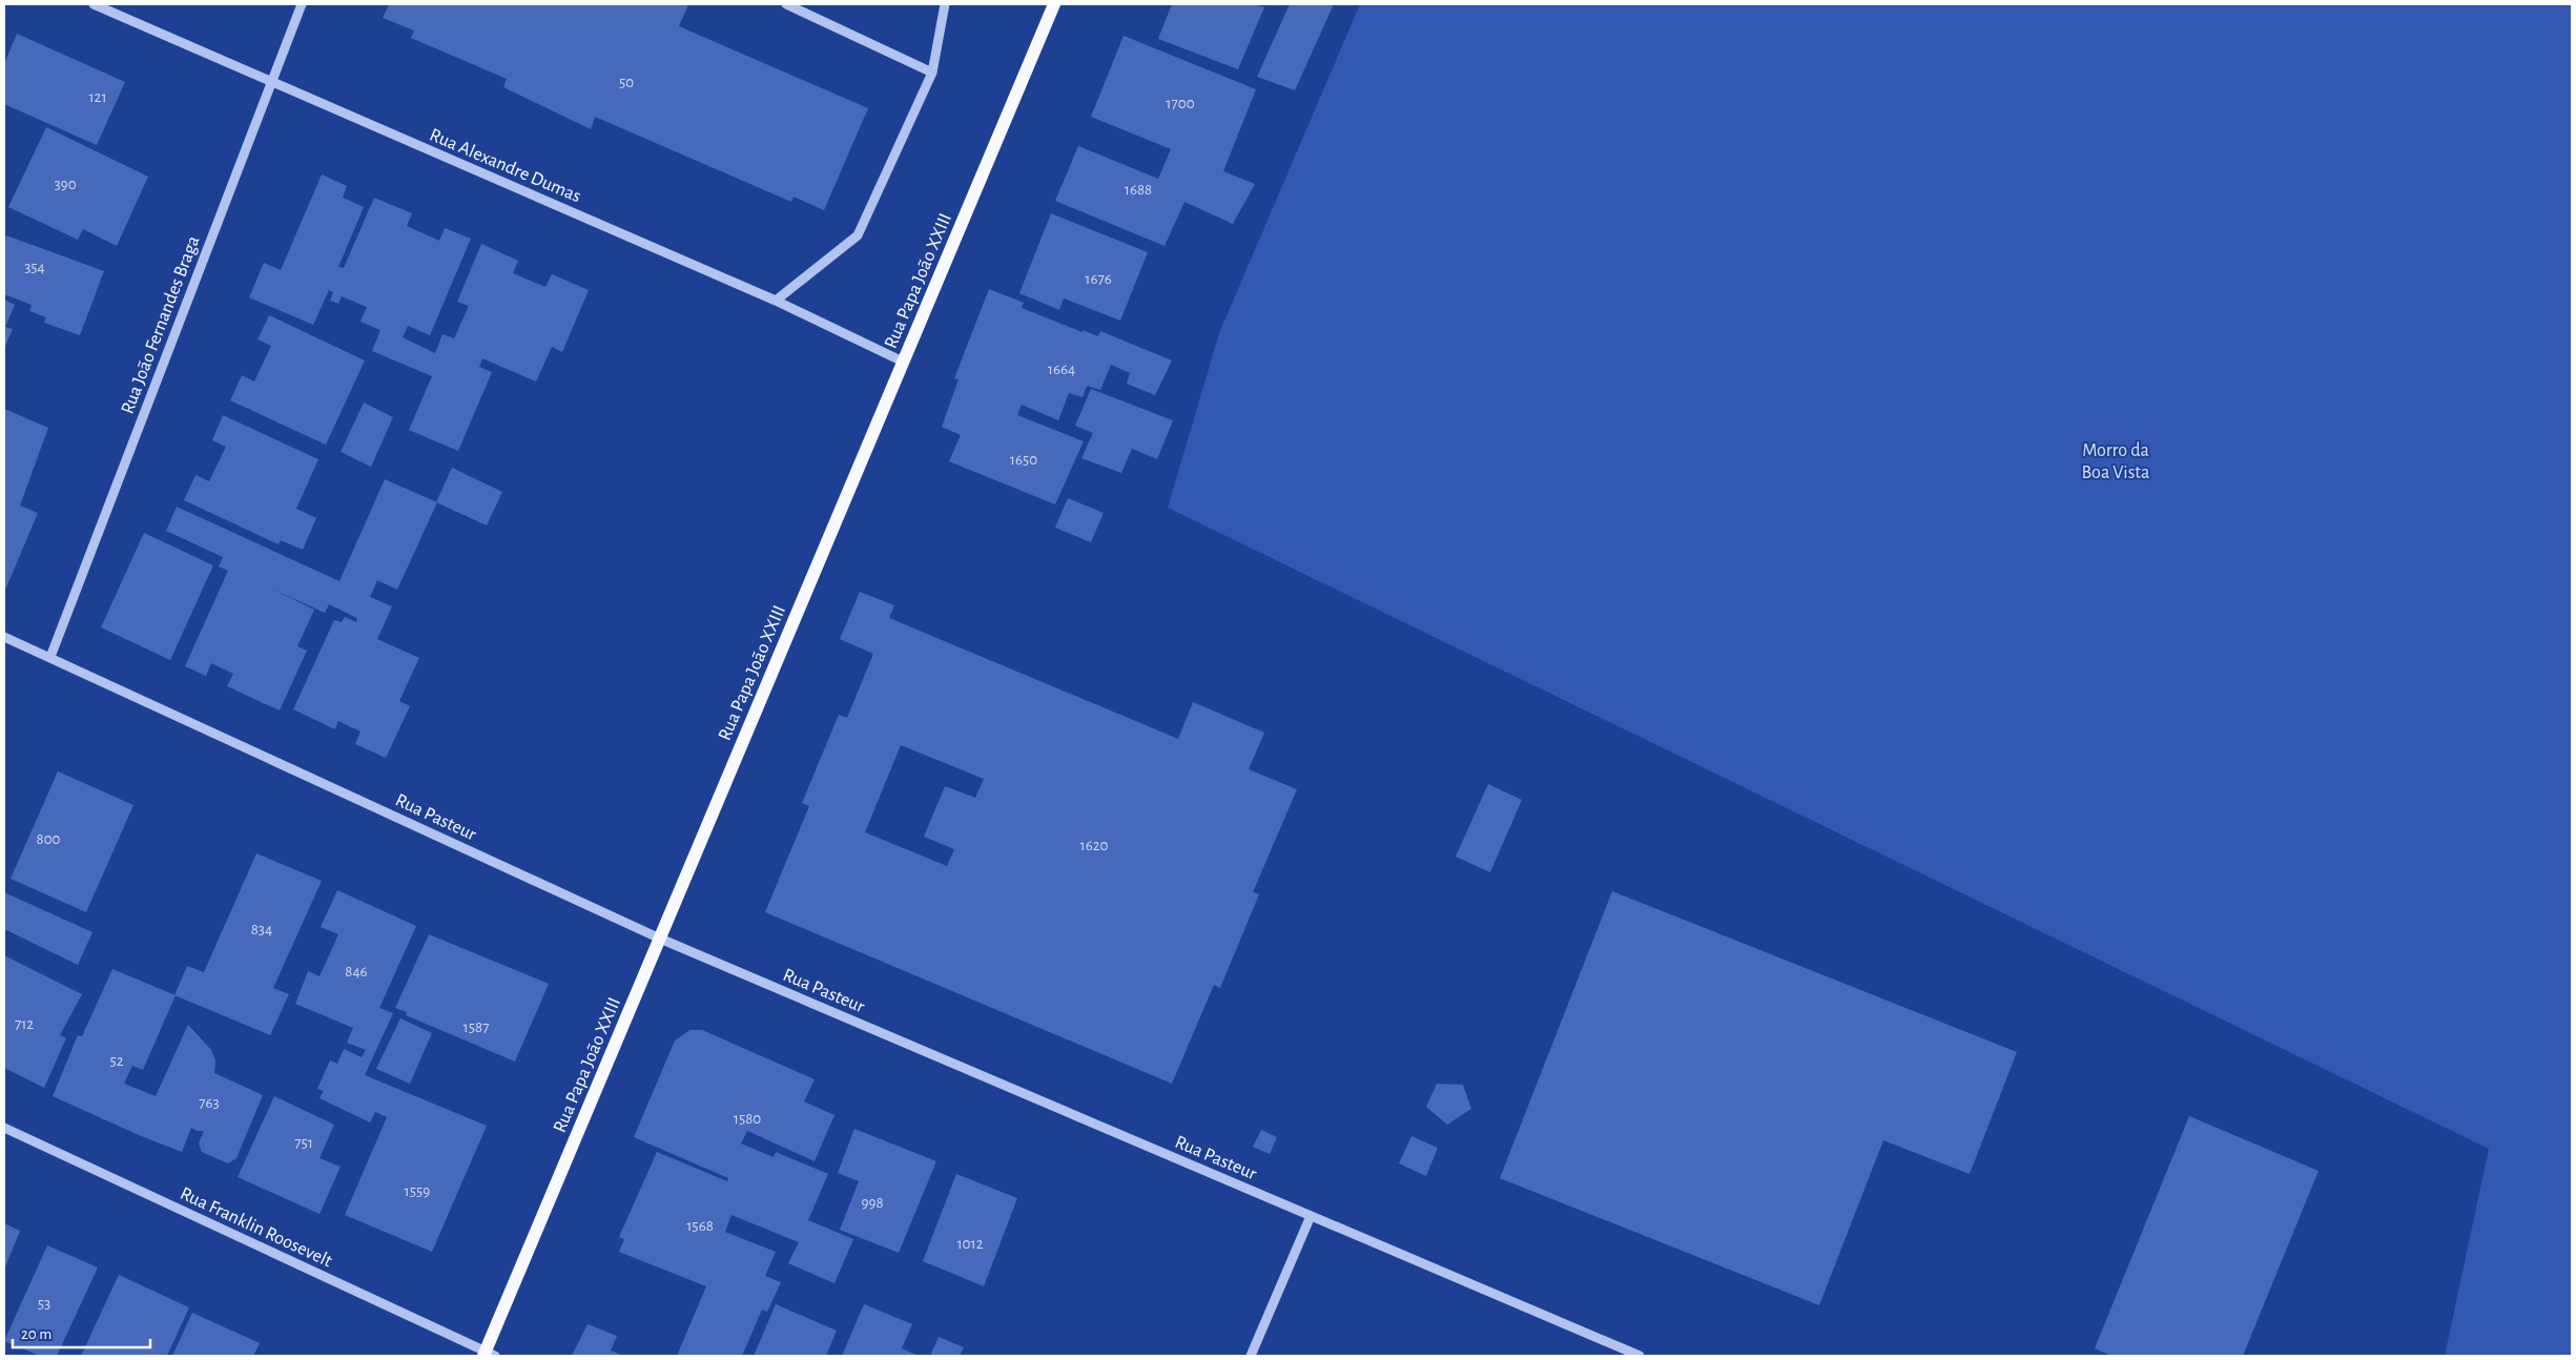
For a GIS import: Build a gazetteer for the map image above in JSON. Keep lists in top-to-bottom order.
{
  "streets": {
    "main road": ["Rua Papa João XXIII"],
    "street": [
      "Rua Alexandre Dumas",
      "Rua João Fernandes Braga",
      "Rua Pasteur",
      "Rua Franklin Roosevelt"
    ]
  },
  "crossings": [
    ["Rua Alexandre Dumas", "Rua Papa João XXIII"],
    ["Rua Alexandre Dumas", "Rua João Fernandes Braga"],
    ["Rua Papa João XXIII", "Rua Pasteur"],
    ["Rua Papa João XXIII", "Rua Franklin Roosevelt"],
    ["Rua João Fernandes Braga", "Rua Pasteur"]
  ],
  "parks": ["Morro da Boa Vista"],
  "house_numbers": [
    "50",
    "121",
    "1700",
    "390",
    "1688",
    "354",
    "1676",
    "1664",
    "1650",
    "800",
    "1620",
    "834",
    "846",
    "712",
    "1587",
    "52",
    "763",
    "1580",
    "751",
    "1559",
    "998",
    "1568",
    "1012",
    "53"
  ],
  "scale_bar": "20 m"
}
